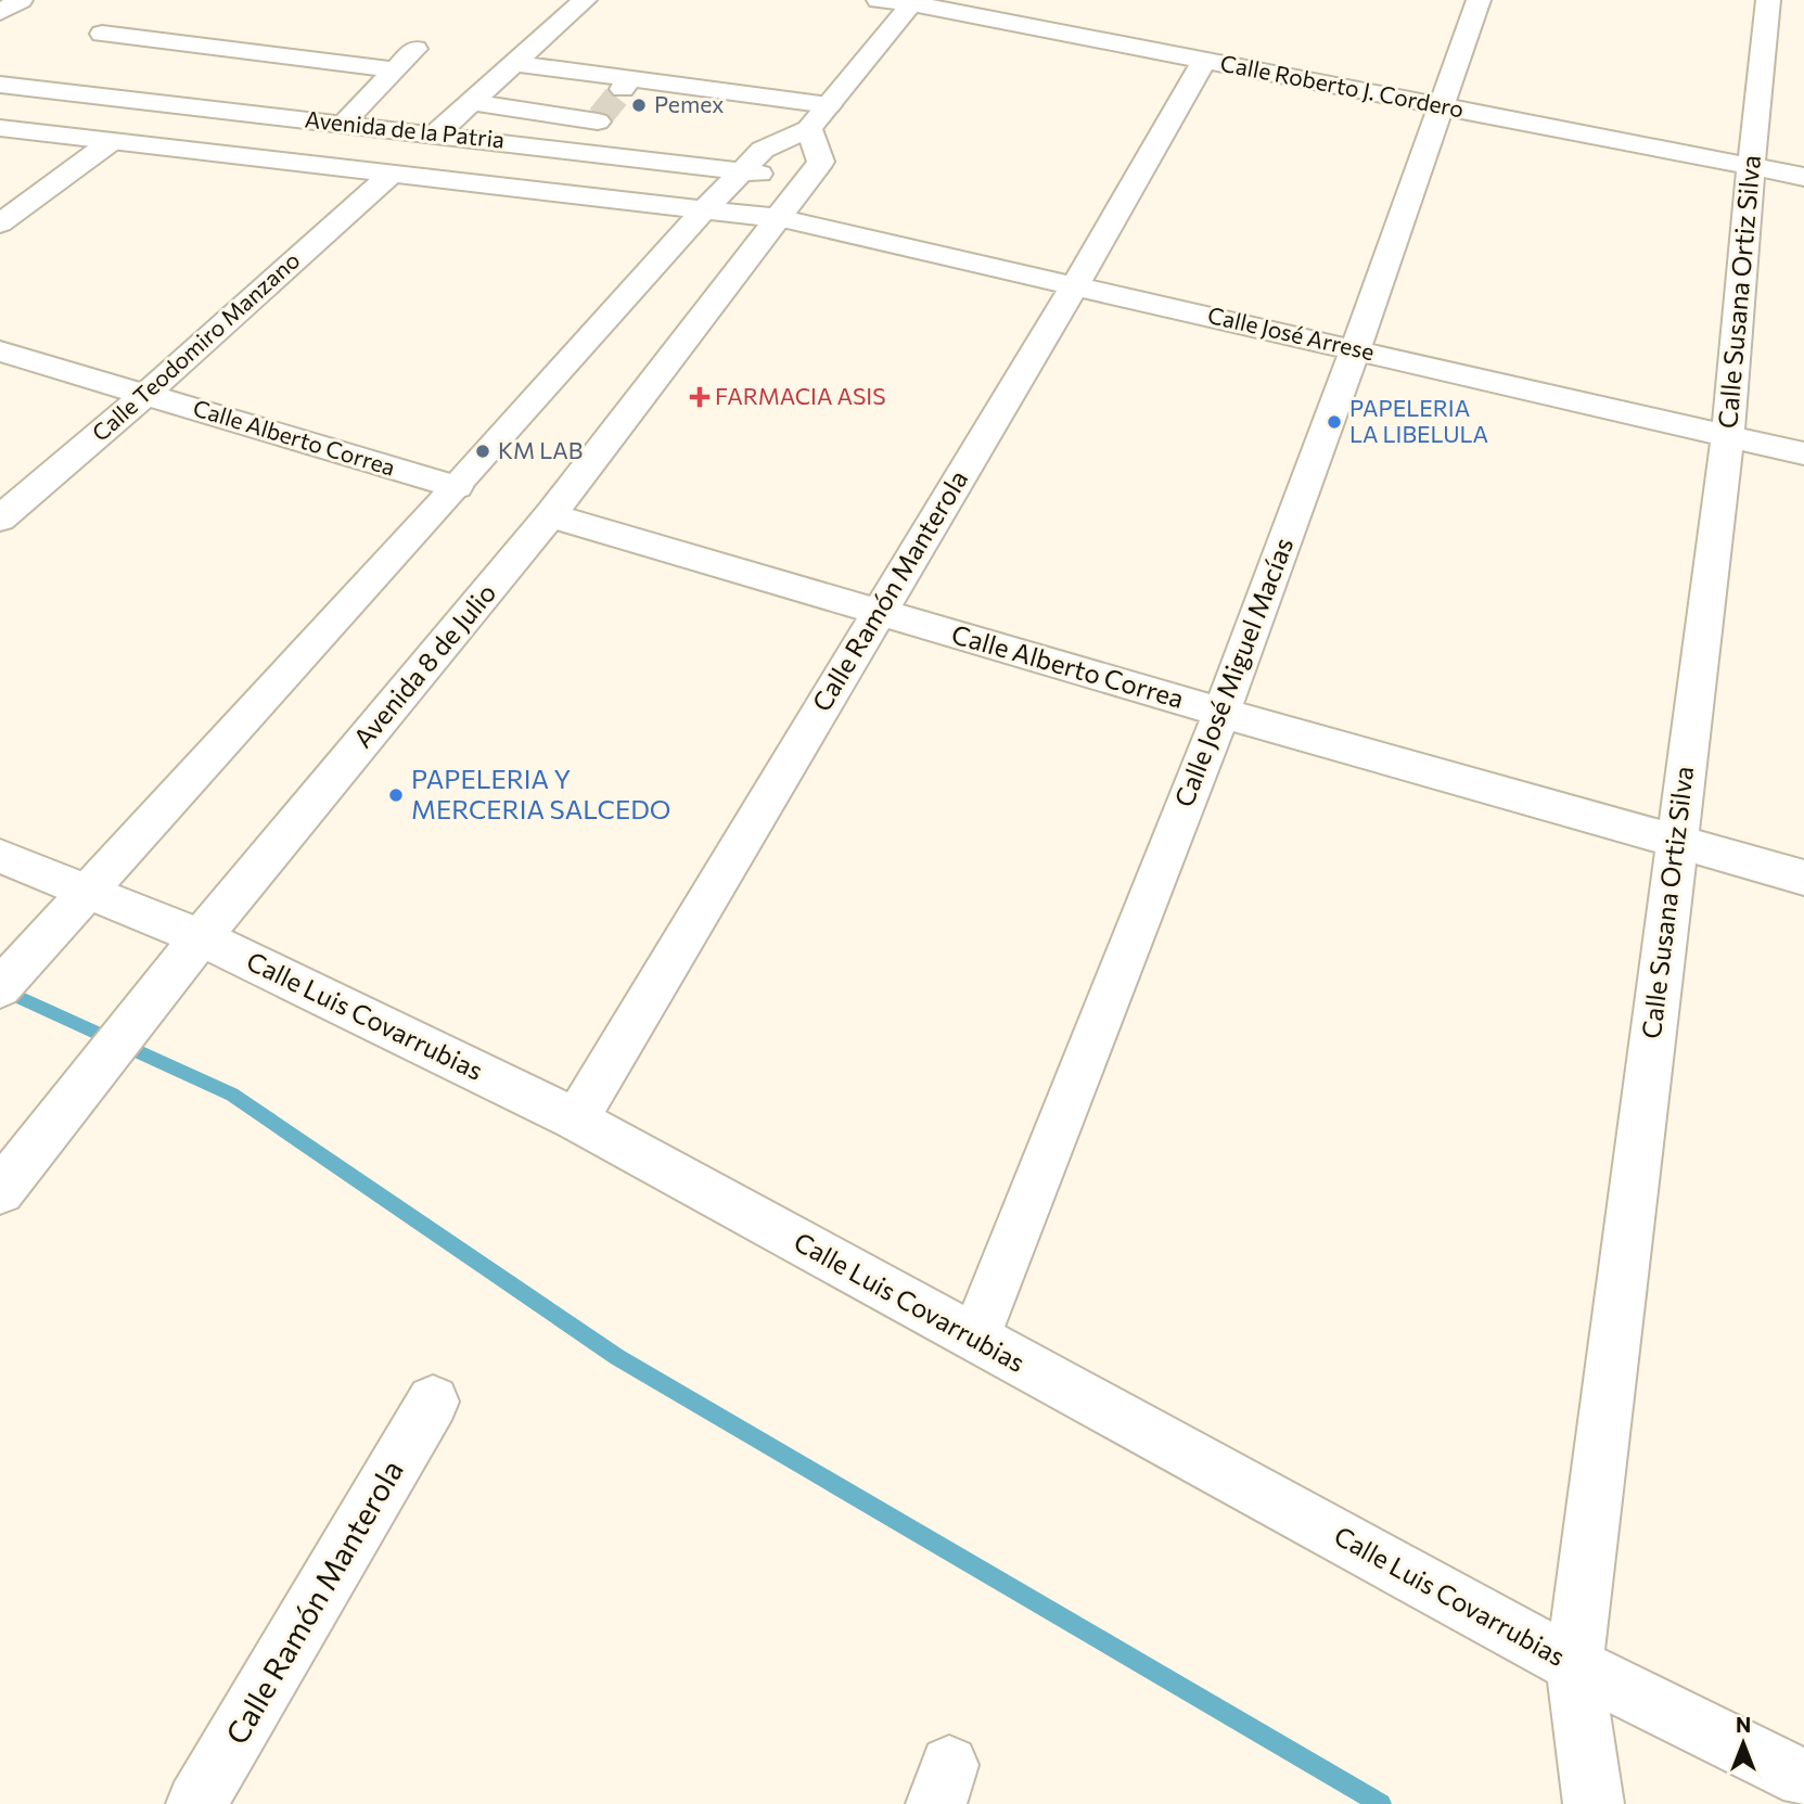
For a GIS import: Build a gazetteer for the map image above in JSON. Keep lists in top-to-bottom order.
{
  "streets": {
    "street": [
      "Calle Roberto J. Cordero",
      "Avenida de la Patria",
      "Calle Susana Ortiz Silva",
      "Calle José Arrese",
      "Calle Teodomiro Manzano",
      "Calle Alberto Correa",
      "Calle Ramón Manterola",
      "Avenida 8 de Julio",
      "Calle José Miguel Macías",
      "Calle Luis Covarrubias"
    ]
  },
  "crossings": [
    ["Calle Roberto J. Cordero", "Calle Susana Ortiz Silva"],
    ["Calle Roberto J. Cordero", "Calle Ramón Manterola"],
    ["Calle Roberto J. Cordero", "Calle José Miguel Macías"],
    ["Avenida de la Patria", "Calle José Arrese"],
    ["Avenida de la Patria", "Calle Teodomiro Manzano"],
    ["Avenida de la Patria", "Avenida 8 de Julio"],
    ["Calle Susana Ortiz Silva", "Calle José Arrese"],
    ["Calle Susana Ortiz Silva", "Calle Alberto Correa"],
    ["Calle Susana Ortiz Silva", "Calle Luis Covarrubias"],
    ["Calle José Arrese", "Calle Ramón Manterola"],
    ["Calle José Arrese", "Avenida 8 de Julio"],
    ["Calle José Arrese", "Calle José Miguel Macías"],
    ["Calle Teodomiro Manzano", "Calle Alberto Correa"],
    ["Calle Alberto Correa", "Calle Ramón Manterola"],
    ["Calle Alberto Correa", "Avenida 8 de Julio"],
    ["Calle Alberto Correa", "Calle José Miguel Macías"],
    ["Calle Ramón Manterola", "Calle Luis Covarrubias"],
    ["Avenida 8 de Julio", "Calle Luis Covarrubias"],
    ["Calle José Miguel Macías", "Calle Luis Covarrubias"]
  ],
  "places": {
    "other": [
      "Pemex",
      "PAPELERIA LA LIBELULA",
      "KM LAB",
      "PAPELERIA Y MERCERIA SALCEDO"
    ],
    "health": ["FARMACIA ASIS"]
  },
  "north": "top"
}
